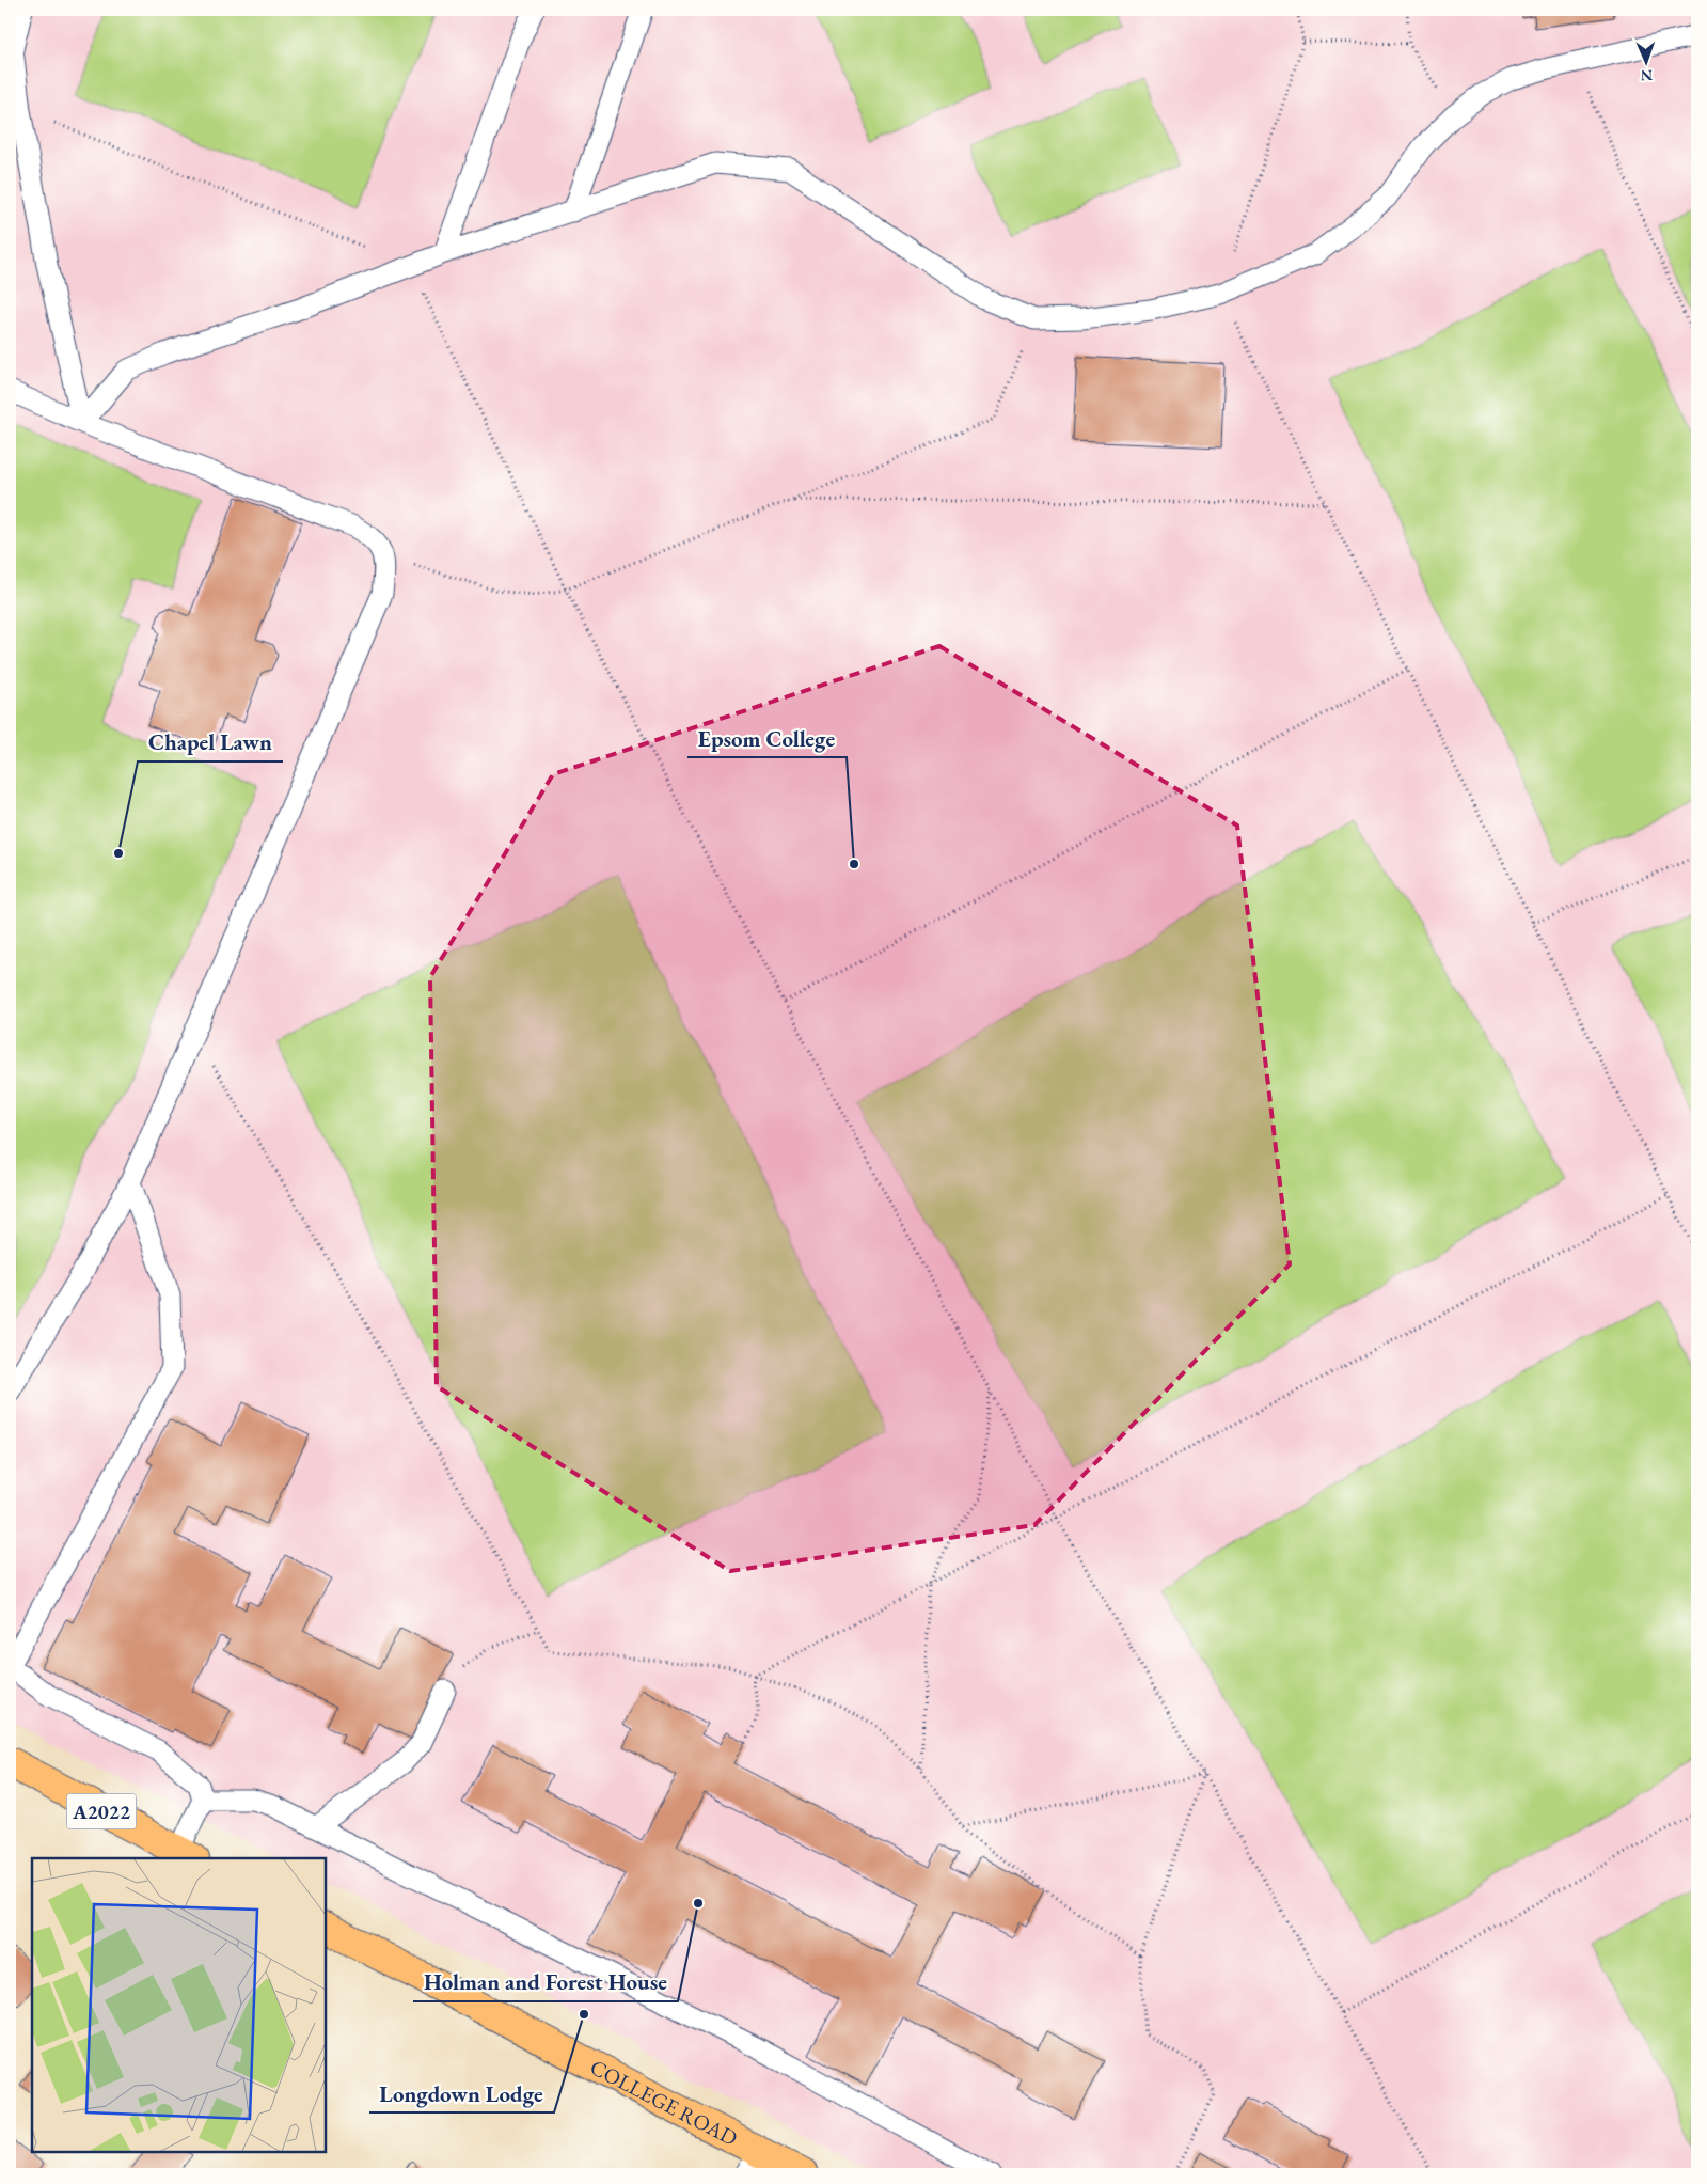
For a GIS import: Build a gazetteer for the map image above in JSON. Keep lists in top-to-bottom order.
{
  "streets": {
    "main road": ["A2022", "COLLEGE ROAD"]
  },
  "places": [
    "Chapel Lawn",
    "Epsom College",
    "Holman and Forest House",
    "Longdown Lodge"
  ],
  "north": "bottom"
}
